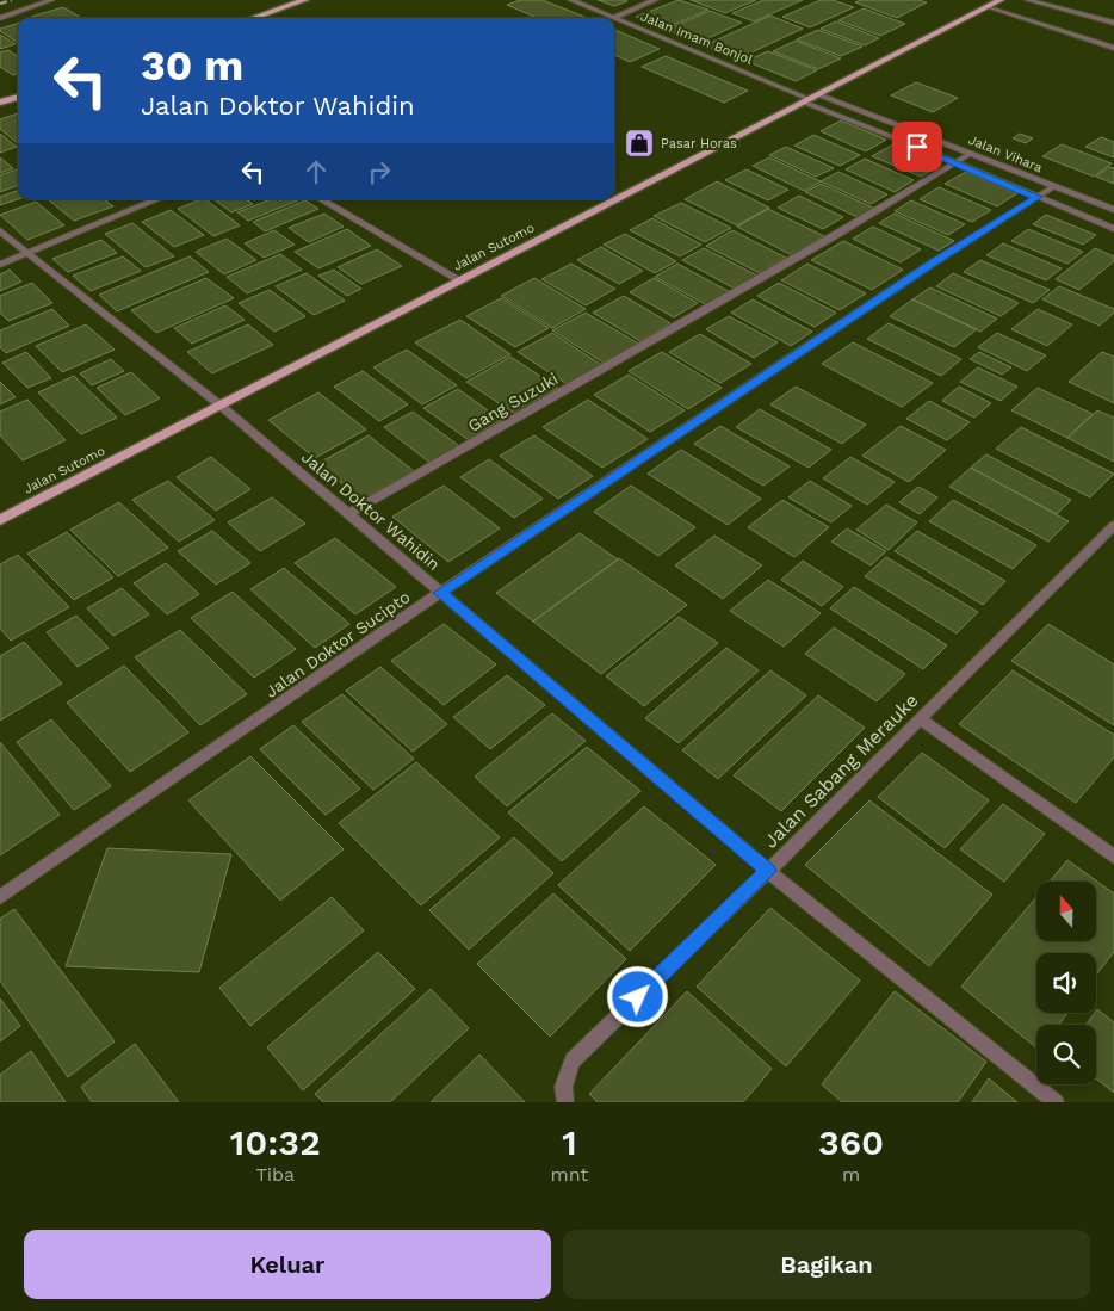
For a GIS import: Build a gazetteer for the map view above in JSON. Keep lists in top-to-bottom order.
{
  "streets": {
    "main road": ["Jalan Sutomo"],
    "street": [
      "Jalan Imam Bonjol",
      "Jalan Vihara",
      "Gang Suzuki",
      "Jalan Doktor Wahidin",
      "Jalan Doktor Sucipto",
      "Jalan Sabang Merauke"
    ]
  },
  "crossings": [
    ["Jalan Imam Bonjol", "Jalan Vihara"],
    ["Jalan Imam Bonjol", "Jalan Sutomo"],
    ["Jalan Vihara", "Jalan Sutomo"],
    ["Jalan Vihara", "Gang Suzuki"],
    ["Jalan Vihara", "Jalan Doktor Sucipto"],
    ["Jalan Sutomo", "Jalan Doktor Wahidin"],
    ["Gang Suzuki", "Jalan Doktor Wahidin"],
    ["Jalan Doktor Wahidin", "Jalan Doktor Sucipto"],
    ["Jalan Doktor Wahidin", "Jalan Sabang Merauke"]
  ],
  "places": {
    "shop": ["Pasar Horas"]
  },
  "north": "top",
  "page": {
    "turn": ["30 m", "Jalan Doktor Wahidin"],
    "eta": [
      "10:32",
      "Tiba",
      "1",
      "mnt",
      "360",
      "m"
    ],
    "buttons": ["Keluar", "Bagikan"]
  }
}
